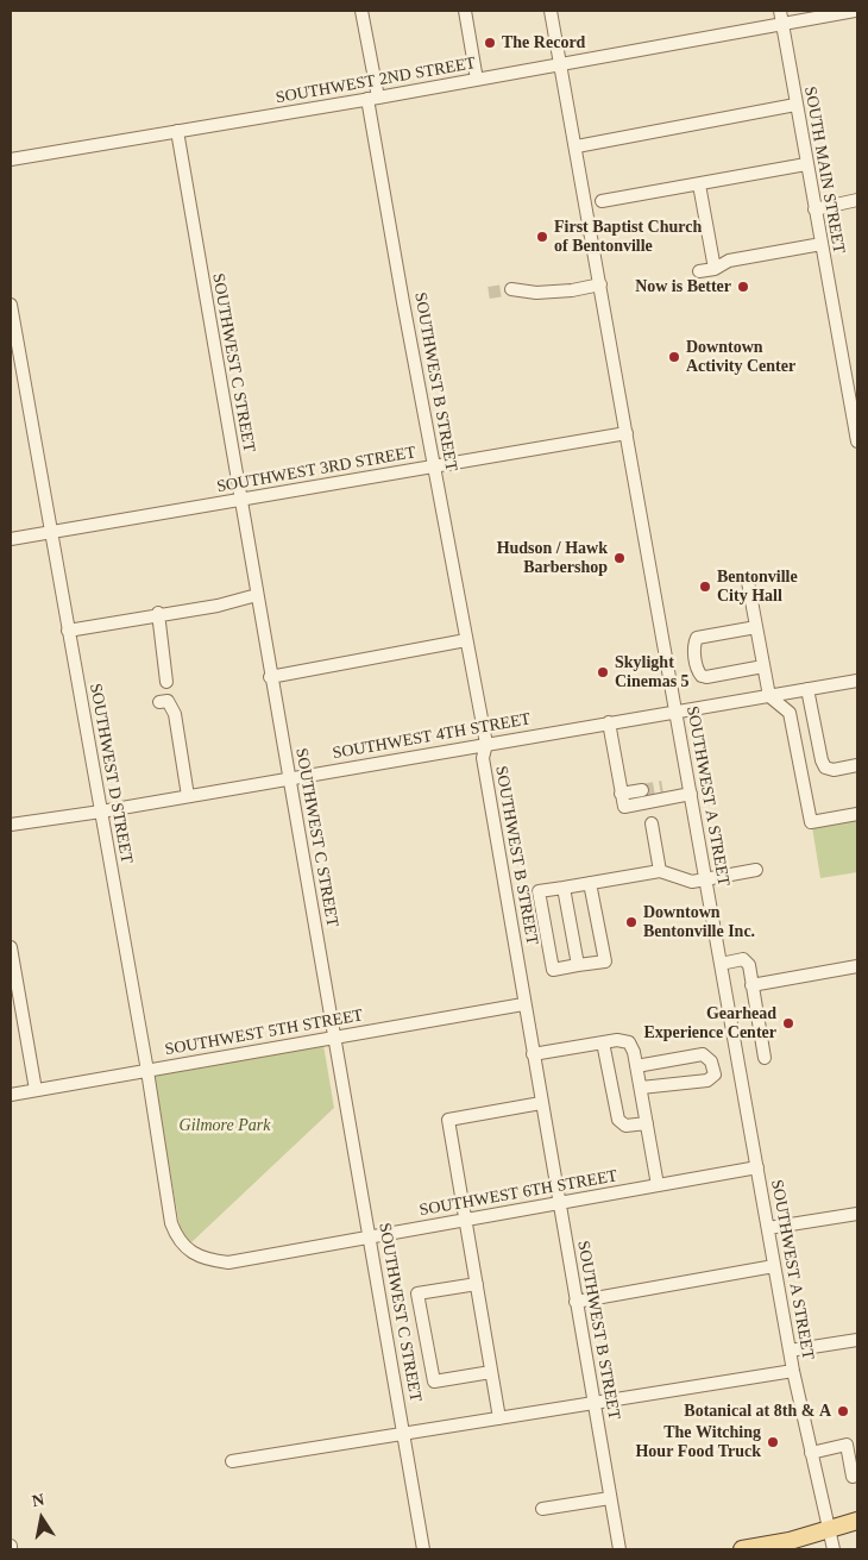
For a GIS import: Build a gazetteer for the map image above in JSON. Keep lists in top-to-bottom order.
{
  "streets": {
    "street": [
      "SOUTHWEST 2ND STREET",
      "SOUTH MAIN STREET",
      "SOUTHWEST C STREET",
      "SOUTHWEST B STREET",
      "SOUTHWEST 3RD STREET",
      "SOUTHWEST 4TH STREET",
      "SOUTHWEST D STREET",
      "SOUTHWEST A STREET",
      "SOUTHWEST 5TH STREET",
      "SOUTHWEST 6TH STREET"
    ]
  },
  "crossings": [
    ["SOUTHWEST 2ND STREET", "SOUTH MAIN STREET"],
    ["SOUTHWEST 2ND STREET", "SOUTHWEST C STREET"],
    ["SOUTHWEST 2ND STREET", "SOUTHWEST B STREET"],
    ["SOUTHWEST 2ND STREET", "SOUTHWEST A STREET"],
    ["SOUTHWEST C STREET", "SOUTHWEST 3RD STREET"],
    ["SOUTHWEST C STREET", "SOUTHWEST 4TH STREET"],
    ["SOUTHWEST C STREET", "SOUTHWEST 5TH STREET"],
    ["SOUTHWEST C STREET", "SOUTHWEST 6TH STREET"],
    ["SOUTHWEST B STREET", "SOUTHWEST 3RD STREET"],
    ["SOUTHWEST B STREET", "SOUTHWEST 4TH STREET"],
    ["SOUTHWEST B STREET", "SOUTHWEST 5TH STREET"],
    ["SOUTHWEST B STREET", "SOUTHWEST 6TH STREET"],
    ["SOUTHWEST 3RD STREET", "SOUTHWEST D STREET"],
    ["SOUTHWEST 3RD STREET", "SOUTHWEST A STREET"],
    ["SOUTHWEST 4TH STREET", "SOUTHWEST D STREET"],
    ["SOUTHWEST 4TH STREET", "SOUTHWEST A STREET"],
    ["SOUTHWEST D STREET", "SOUTHWEST 5TH STREET"],
    ["SOUTHWEST D STREET", "SOUTHWEST 6TH STREET"],
    ["SOUTHWEST A STREET", "SOUTHWEST 6TH STREET"]
  ],
  "parks": ["Gilmore Park"],
  "places": [
    "The Record",
    "First Baptist Church of Bentonville",
    "Now is Better",
    "Downtown Activity Center",
    "Hudson / Hawk Barbershop",
    "Bentonville City Hall",
    "Skylight Cinemas 5",
    "Downtown Bentonville Inc.",
    "Gearhead Experience Center",
    "Botanical at 8th & A",
    "The Witching Hour Food Truck"
  ],
  "north": "top"
}
